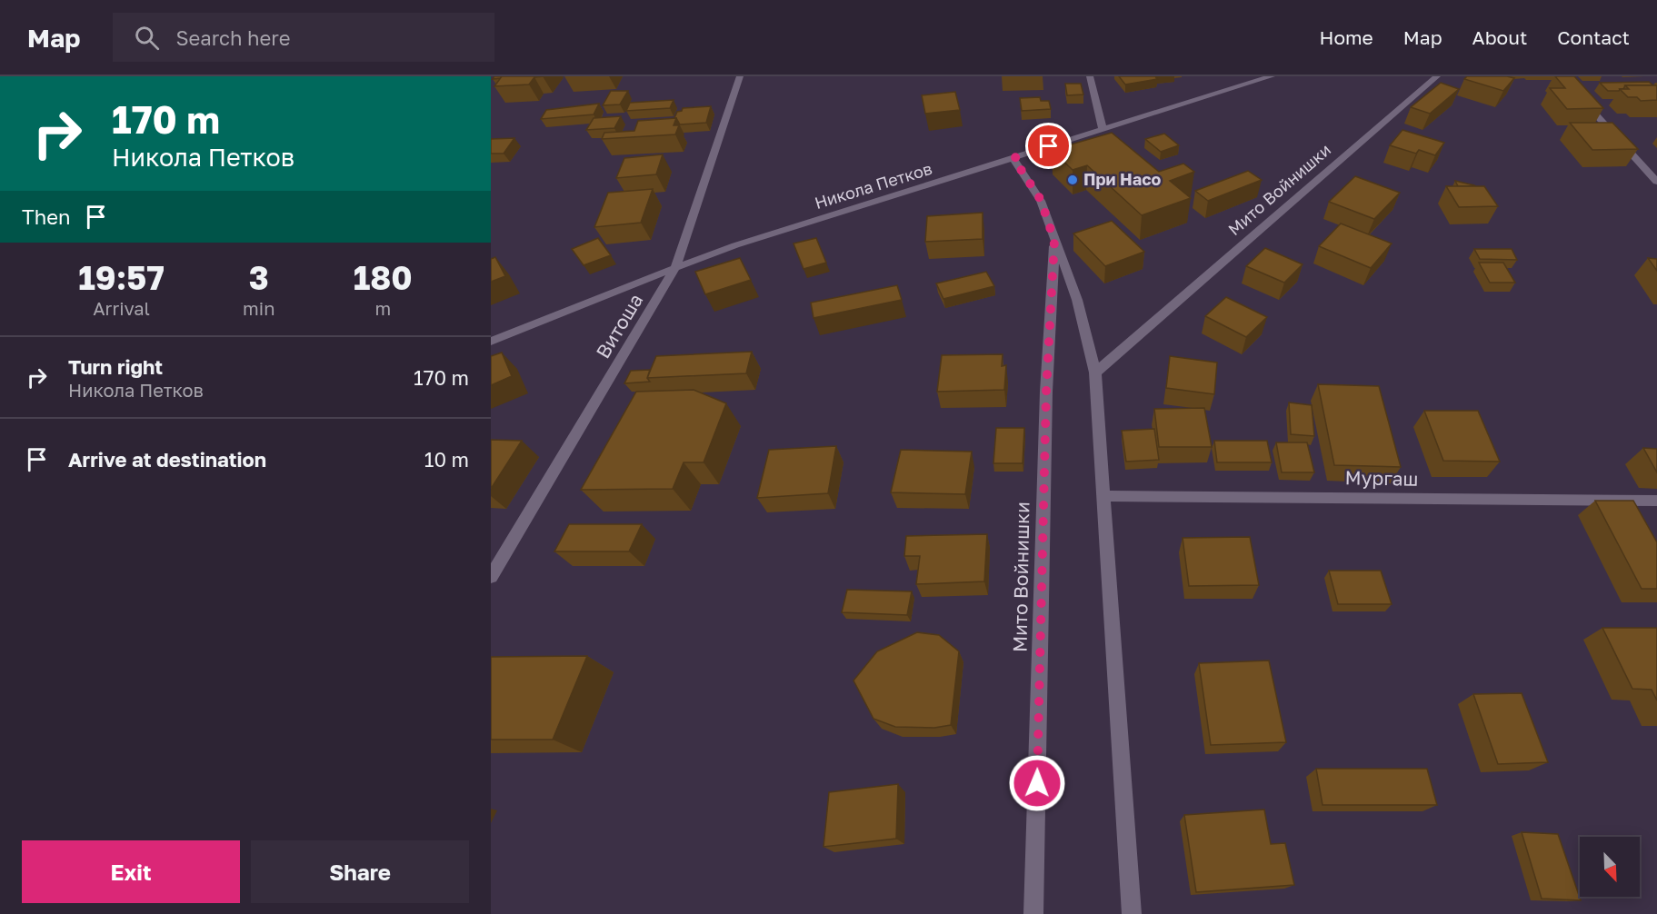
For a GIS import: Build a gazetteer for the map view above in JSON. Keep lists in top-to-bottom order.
{
  "streets": {
    "street": [
      "Никола Петков",
      "Мито Войнишки",
      "Витоша",
      "Мургаш"
    ]
  },
  "crossings": [
    ["Никола Петков", "Мито Войнишки"],
    ["Никола Петков", "Витоша"],
    ["Мито Войнишки", "Мургаш"]
  ],
  "places": ["При Насо"],
  "north": "bottom right",
  "page": {
    "header": "Map",
    "search": "Search here",
    "nav": [
      "Home",
      "Map",
      "About",
      "Contact"
    ],
    "turn": ["170 m", "Никола Петков"],
    "then": "Then",
    "eta": [
      "19:57",
      "Arrival",
      "3",
      "min",
      "180",
      "m"
    ],
    "list": [
      {
        "name": "Turn right",
        "note": "Никола Петков",
        "value": "170 m"
      },
      {
        "name": "Arrive at destination",
        "value": "10 m"
      }
    ],
    "buttons": ["Exit", "Share"]
  }
}
